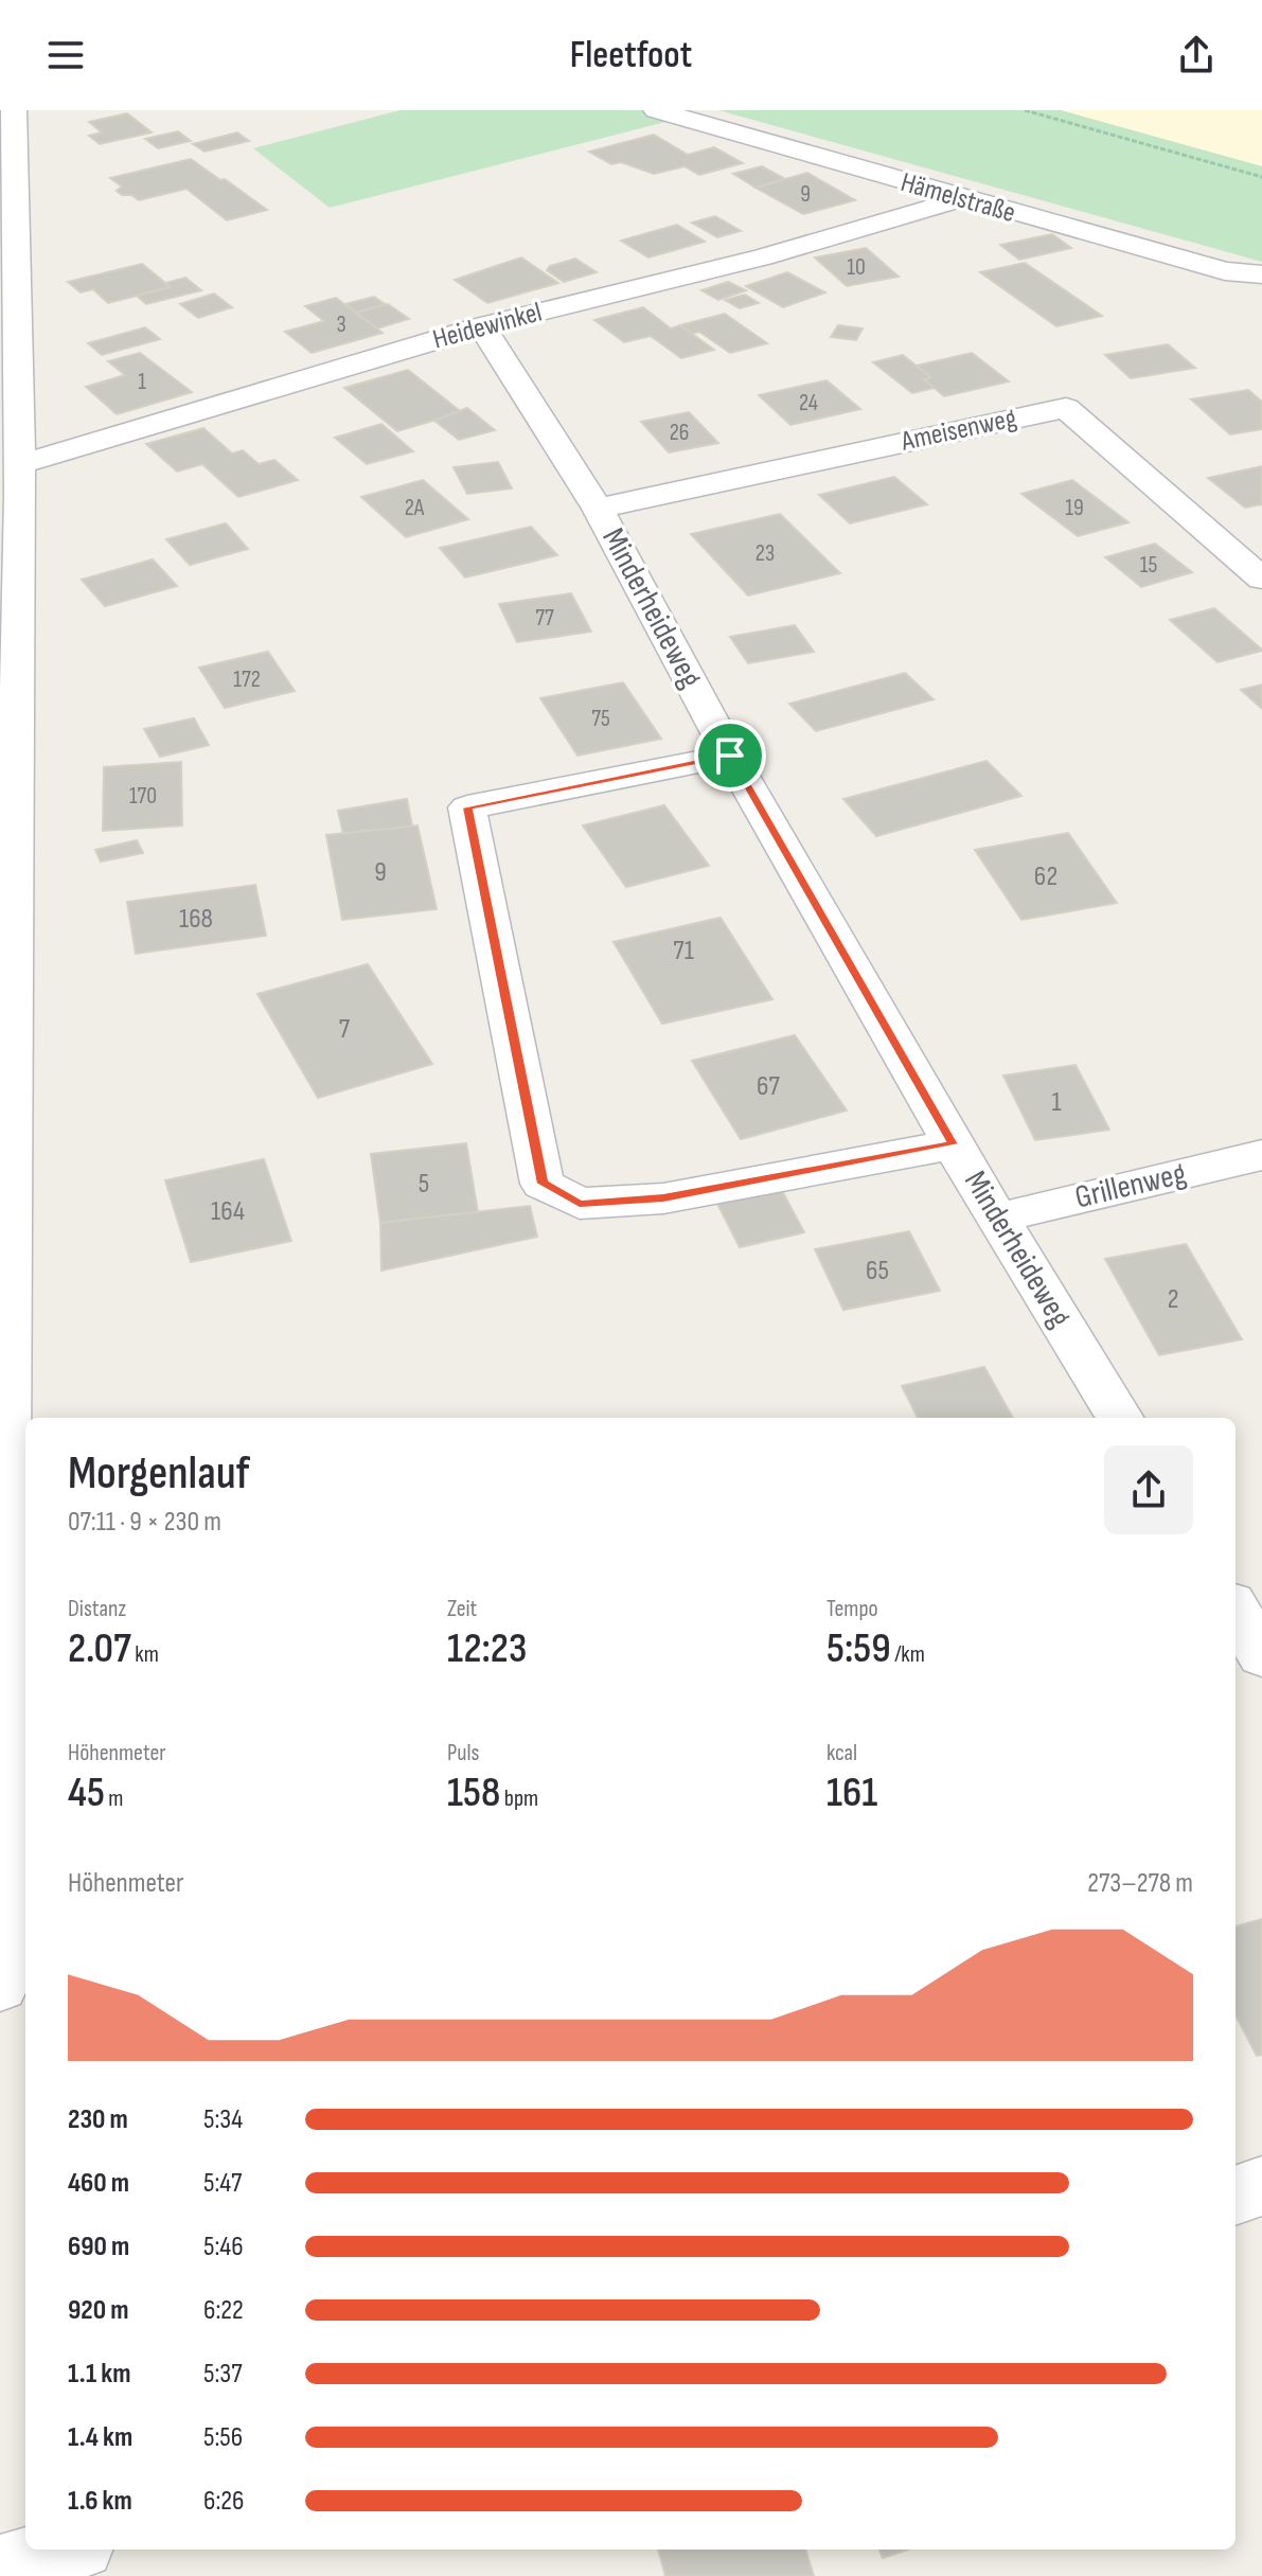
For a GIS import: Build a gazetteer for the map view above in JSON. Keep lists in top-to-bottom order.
{
  "streets": {
    "street": [
      "Hämelstraße",
      "Heidewinkel",
      "Ameisenweg",
      "Minderheideweg",
      "Grillenweg"
    ]
  },
  "crossings": [
    ["Hämelstraße", "Heidewinkel"],
    ["Heidewinkel", "Minderheideweg"],
    ["Ameisenweg", "Minderheideweg"],
    ["Minderheideweg", "Grillenweg"]
  ],
  "house_numbers": [
    "9",
    "10",
    "3",
    "1",
    "24",
    "26",
    "2A",
    "19",
    "23",
    "15",
    "77",
    "172",
    "75",
    "170",
    "9",
    "62",
    "168",
    "71",
    "7",
    "67",
    "1",
    "5",
    "164",
    "65",
    "2"
  ],
  "page": {
    "header": "Fleetfoot",
    "heading": ["Morgenlauf", "07:11 · 9 × 230 m"],
    "stats": [
      ["Distanz", "2.07 km"],
      ["Zeit", "12:23"],
      ["Tempo", "5:59 /km"],
      ["Höhenmeter", "45 m"],
      ["Puls", "158 bpm"],
      ["kcal", "161"]
    ],
    "chart": ["Höhenmeter", "273–278 m"],
    "list": [
      {
        "name": "230 m",
        "note": "5:34"
      },
      {
        "name": "460 m",
        "note": "5:47"
      },
      {
        "name": "690 m",
        "note": "5:46"
      },
      {
        "name": "920 m",
        "note": "6:22"
      },
      {
        "name": "1.1 km",
        "note": "5:37"
      },
      {
        "name": "1.4 km",
        "note": "5:56"
      },
      {
        "name": "1.6 km",
        "note": "6:26"
      }
    ]
  }
}
